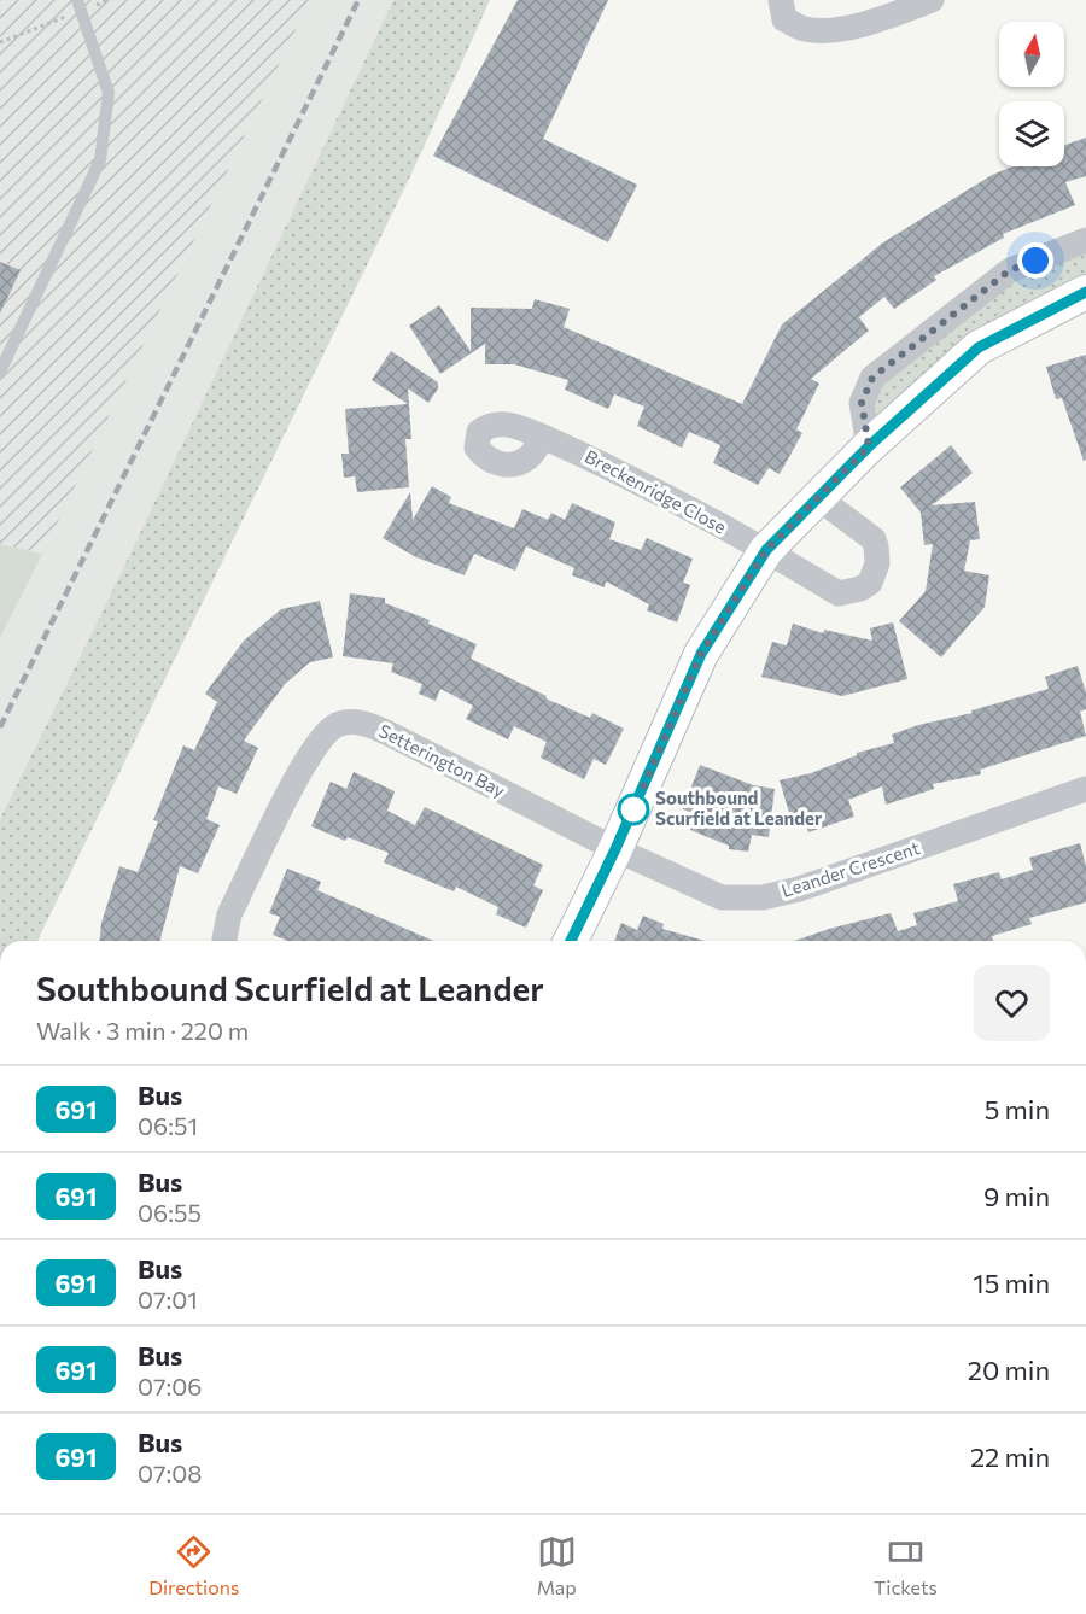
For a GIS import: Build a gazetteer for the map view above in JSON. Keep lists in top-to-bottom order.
{
  "streets": {
    "street": ["Breckenridge Close", "Setterington Bay", "Leander Crescent"]
  },
  "crossings": [
    ["Setterington Bay", "Leander Crescent"]
  ],
  "places": ["Southbound Scurfield at Leander"],
  "lines": ["bus line 691"],
  "north": "top",
  "page": {
    "heading": ["Southbound Scurfield at Leander", "Walk · 3 min · 220 m"],
    "list": [
      {
        "mark": "691",
        "name": "Bus",
        "note": "06:51",
        "value": "5 min"
      },
      {
        "mark": "691",
        "name": "Bus",
        "note": "06:55",
        "value": "9 min"
      },
      {
        "mark": "691",
        "name": "Bus",
        "note": "07:01",
        "value": "15 min"
      },
      {
        "mark": "691",
        "name": "Bus",
        "note": "07:06",
        "value": "20 min"
      },
      {
        "mark": "691",
        "name": "Bus",
        "note": "07:08",
        "value": "22 min"
      }
    ],
    "tabs": ["Directions", "Map", "Tickets"]
  }
}
